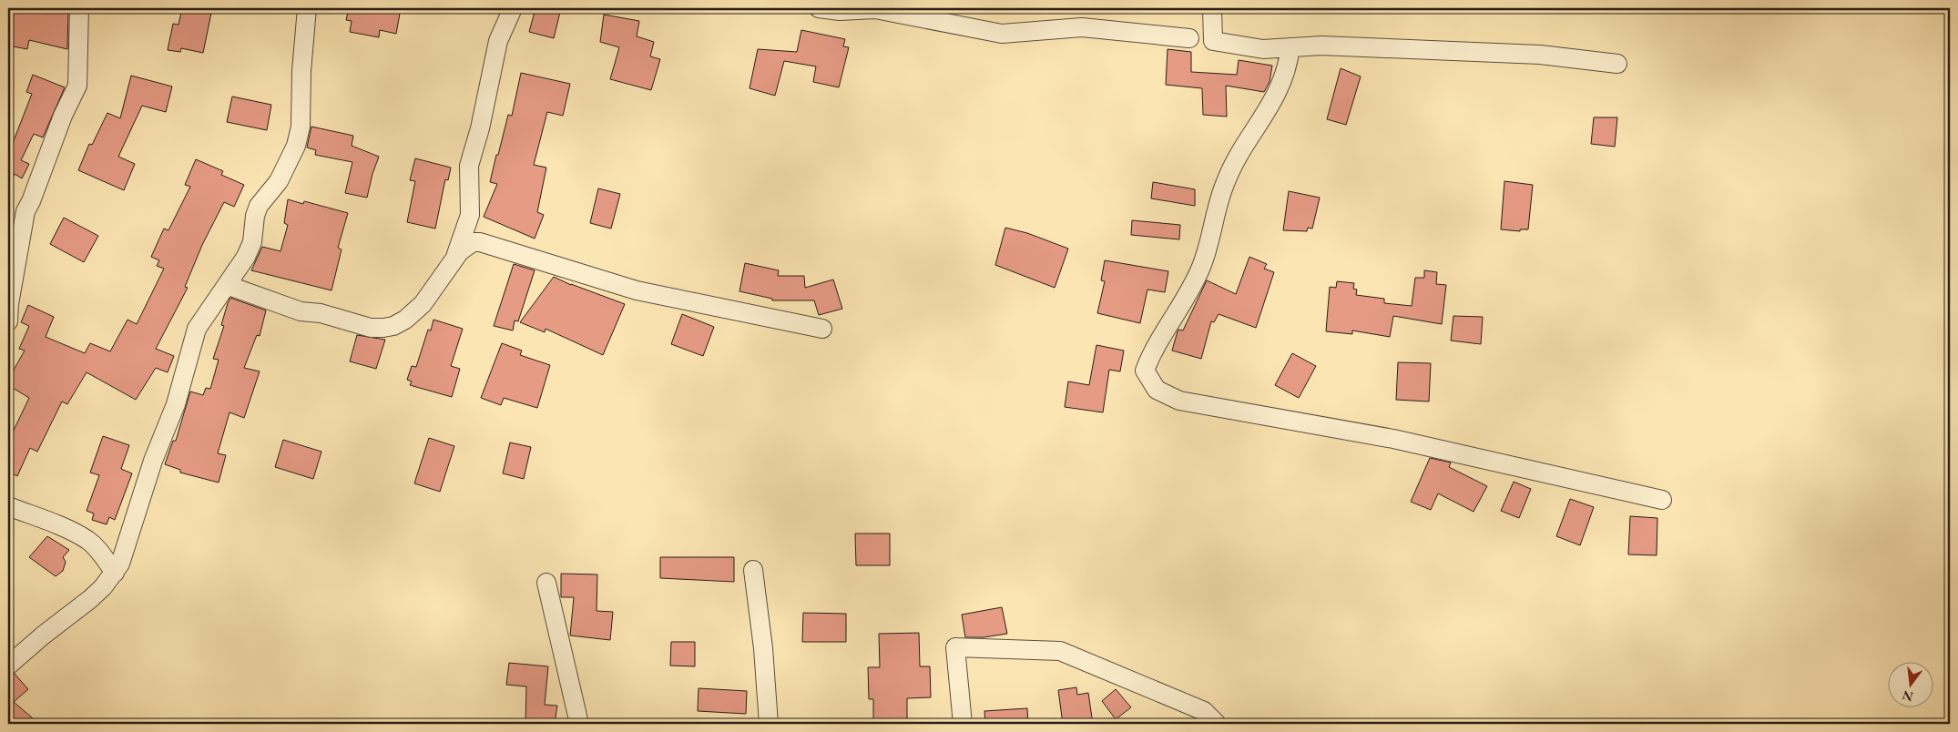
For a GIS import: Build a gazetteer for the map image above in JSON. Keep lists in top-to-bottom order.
{
  "north": "bottom"
}
